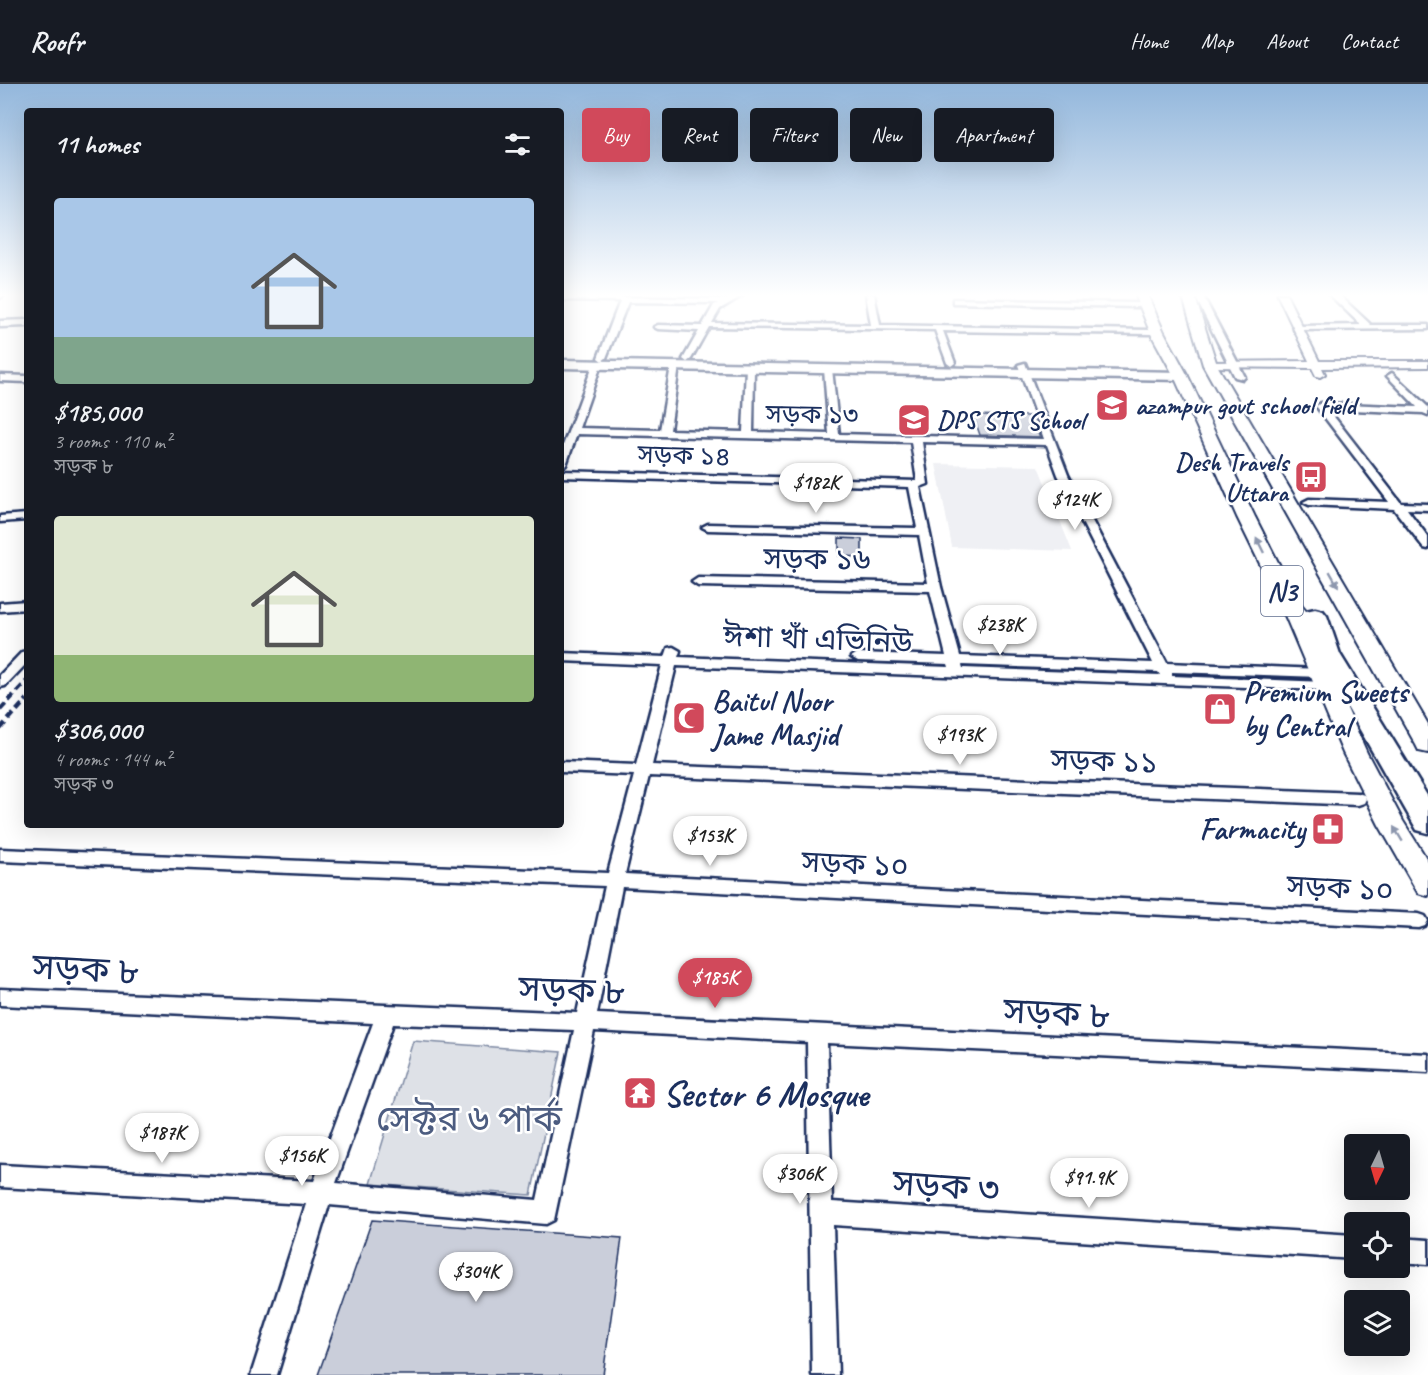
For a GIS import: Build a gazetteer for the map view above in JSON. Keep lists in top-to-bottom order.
{
  "streets": {
    "highway": ["N3"],
    "street": [
      "সড়ক ১৩",
      "সড়ক ১৪",
      "সড়ক ১৬",
      "ঈশা খাঁ এভিনিউ",
      "সড়ক ১১",
      "সড়ক ১০",
      "সড়ক ৮",
      "সড়ক ৩"
    ]
  },
  "parks": ["সেক্টর ৬ পার্ক"],
  "places": {
    "school or university": ["azampur govt school field", "DPS STS School"],
    "bus stop": ["Desh Travels Uttara"],
    "shop": ["Premium Sweets by Central"],
    "mosque": ["Baitul Noor Jame Masjid"],
    "pharmacy": ["Farmacity"],
    "temple": ["Sector 6 Mosque"]
  },
  "north": "bottom",
  "page": {
    "header": "Roofr",
    "nav": [
      "Home",
      "Map",
      "About",
      "Contact"
    ],
    "chip": [
      "Buy",
      "Rent",
      "Filters",
      "New",
      "Apartment"
    ],
    "heading": "11 homes",
    "list": [
      {
        "name": "$185,000",
        "note": "3 rooms · 110 m² · সড়ক ৮"
      },
      {
        "name": "$306,000",
        "note": "4 rooms · 144 m² · সড়ক ৩"
      }
    ],
    "price": [
      "$182K",
      "$124K",
      "$238K",
      "$193K",
      "$153K",
      "$185K",
      "$187K",
      "$156K",
      "$306K",
      "$91.9K",
      "$304K"
    ]
  }
}
